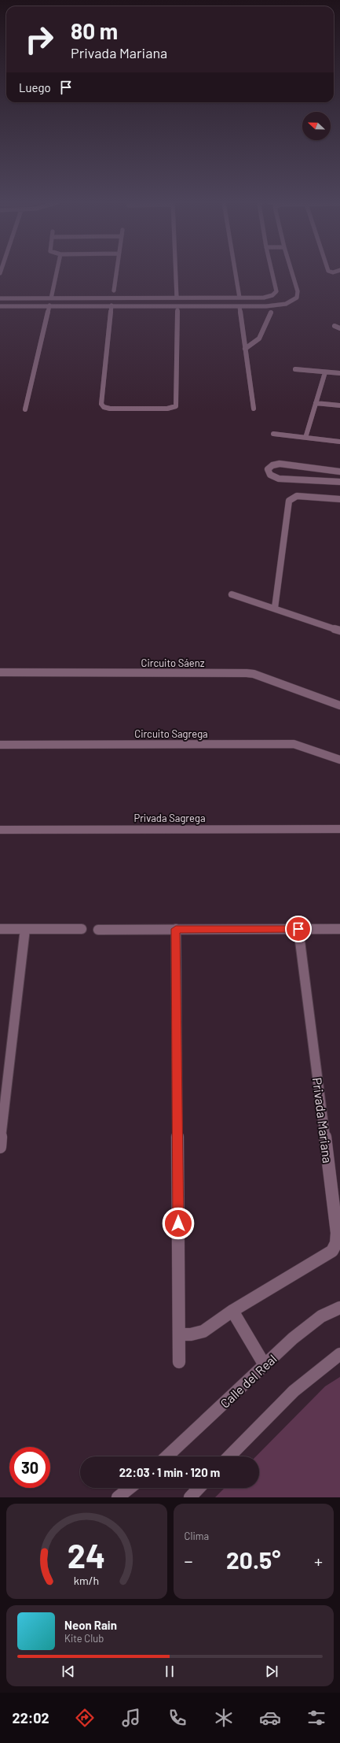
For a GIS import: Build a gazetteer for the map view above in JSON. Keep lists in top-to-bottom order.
{
  "streets": {
    "street": [
      "Circuito Sáenz",
      "Circuito Sagrega",
      "Privada Sagrega",
      "Privada Mariana",
      "Calle del Real"
    ]
  },
  "north": "left",
  "page": {
    "turn": ["80 m", "Privada Mariana"],
    "then": "Luego",
    "limit": "30",
    "trip": "22:03 · 1 min · 120 m",
    "tile": "Clima",
    "heat": ["−", "20.5°", "+"],
    "song": ["Neon Rain", "Kite Club"],
    "tabs": "22:02",
    "gauge": ["24", "km/h"]
  }
}
